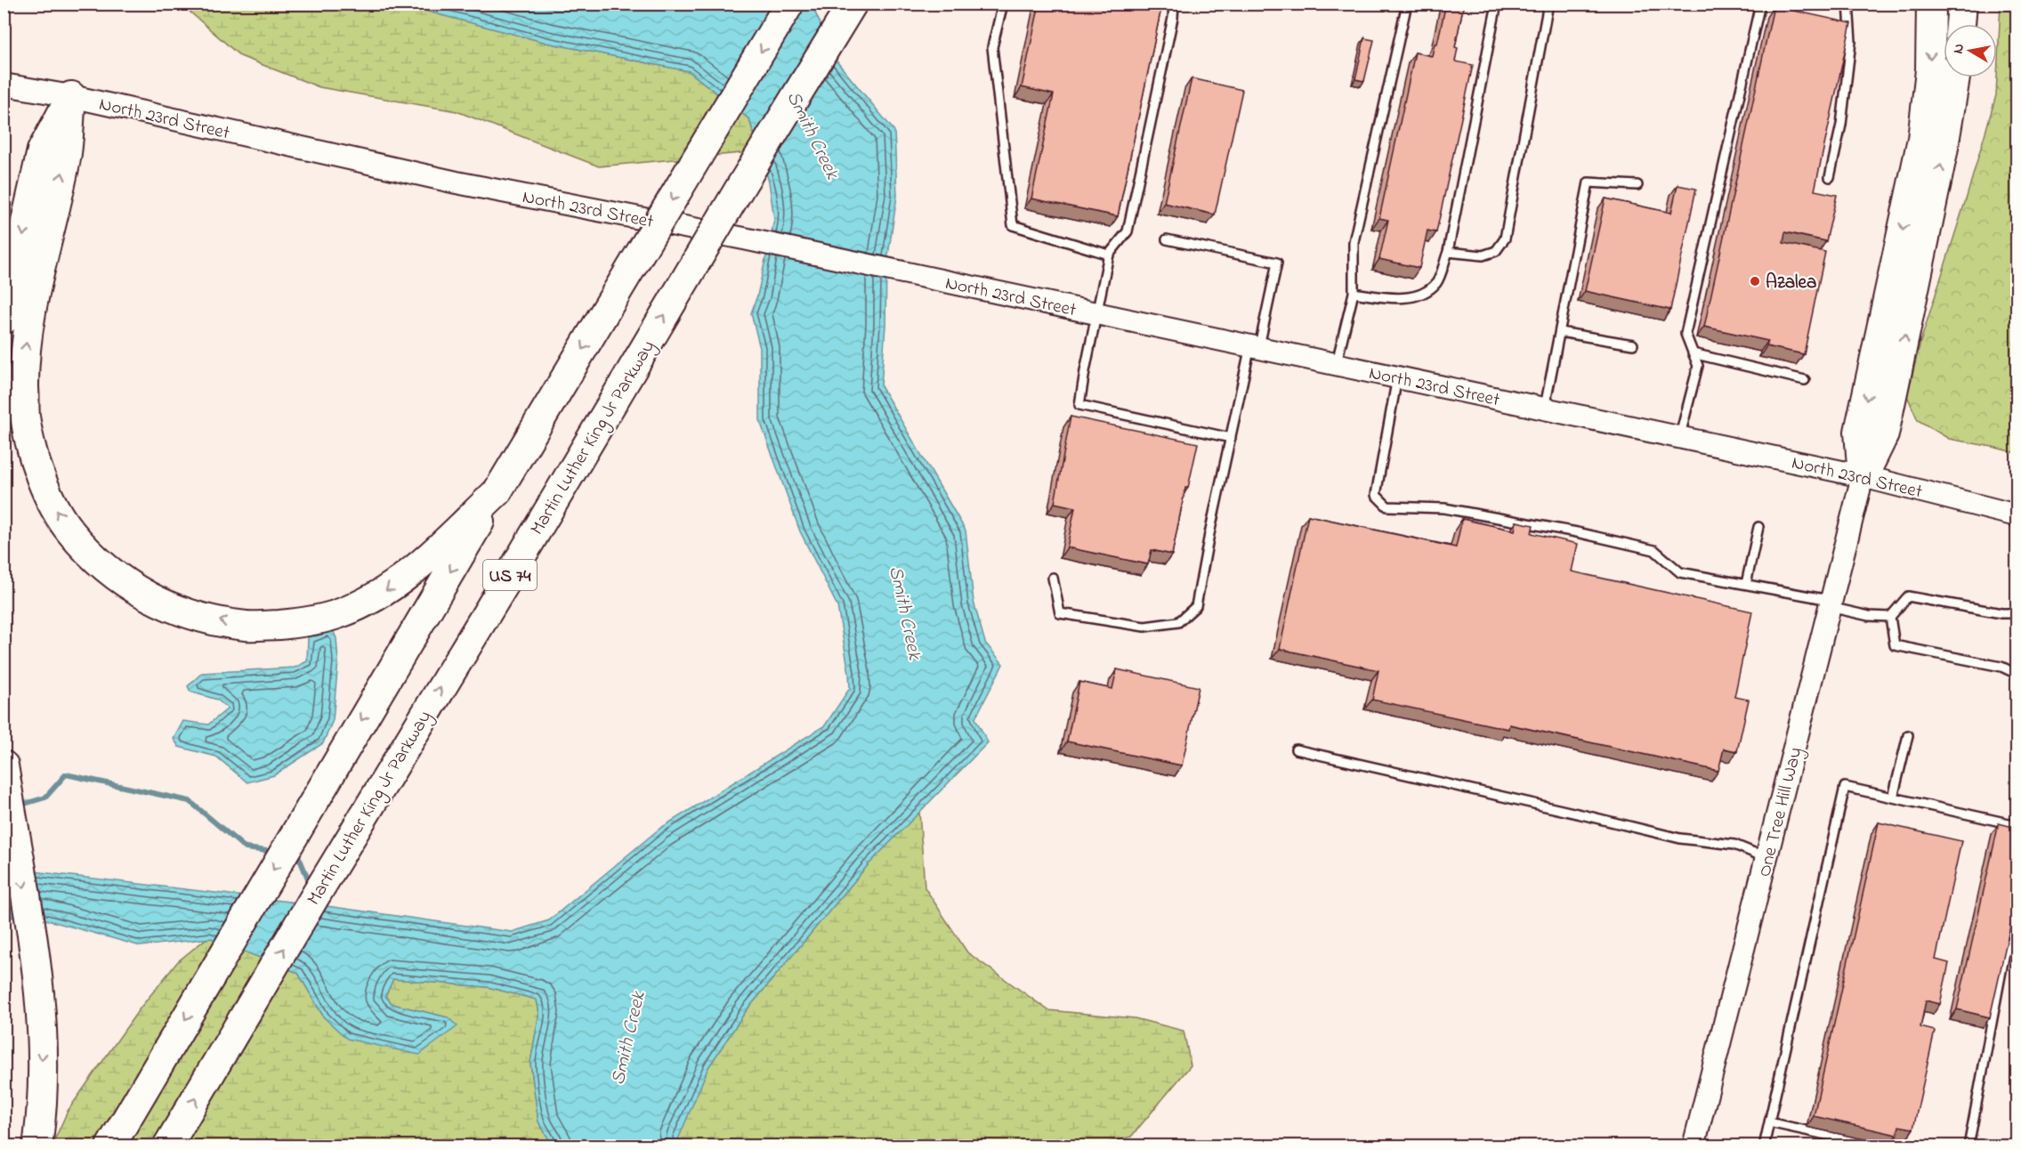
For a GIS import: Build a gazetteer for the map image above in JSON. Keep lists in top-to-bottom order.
{
  "streets": {
    "highway": ["Martin Luther King Jr Parkway", "US 74"],
    "main road": ["North 23rd Street", "One Tree Hill Way"]
  },
  "crossings": [
    ["North 23rd Street", "One Tree Hill Way"]
  ],
  "water": ["Smith Creek"],
  "places": ["Azalea"],
  "north": "left"
}
